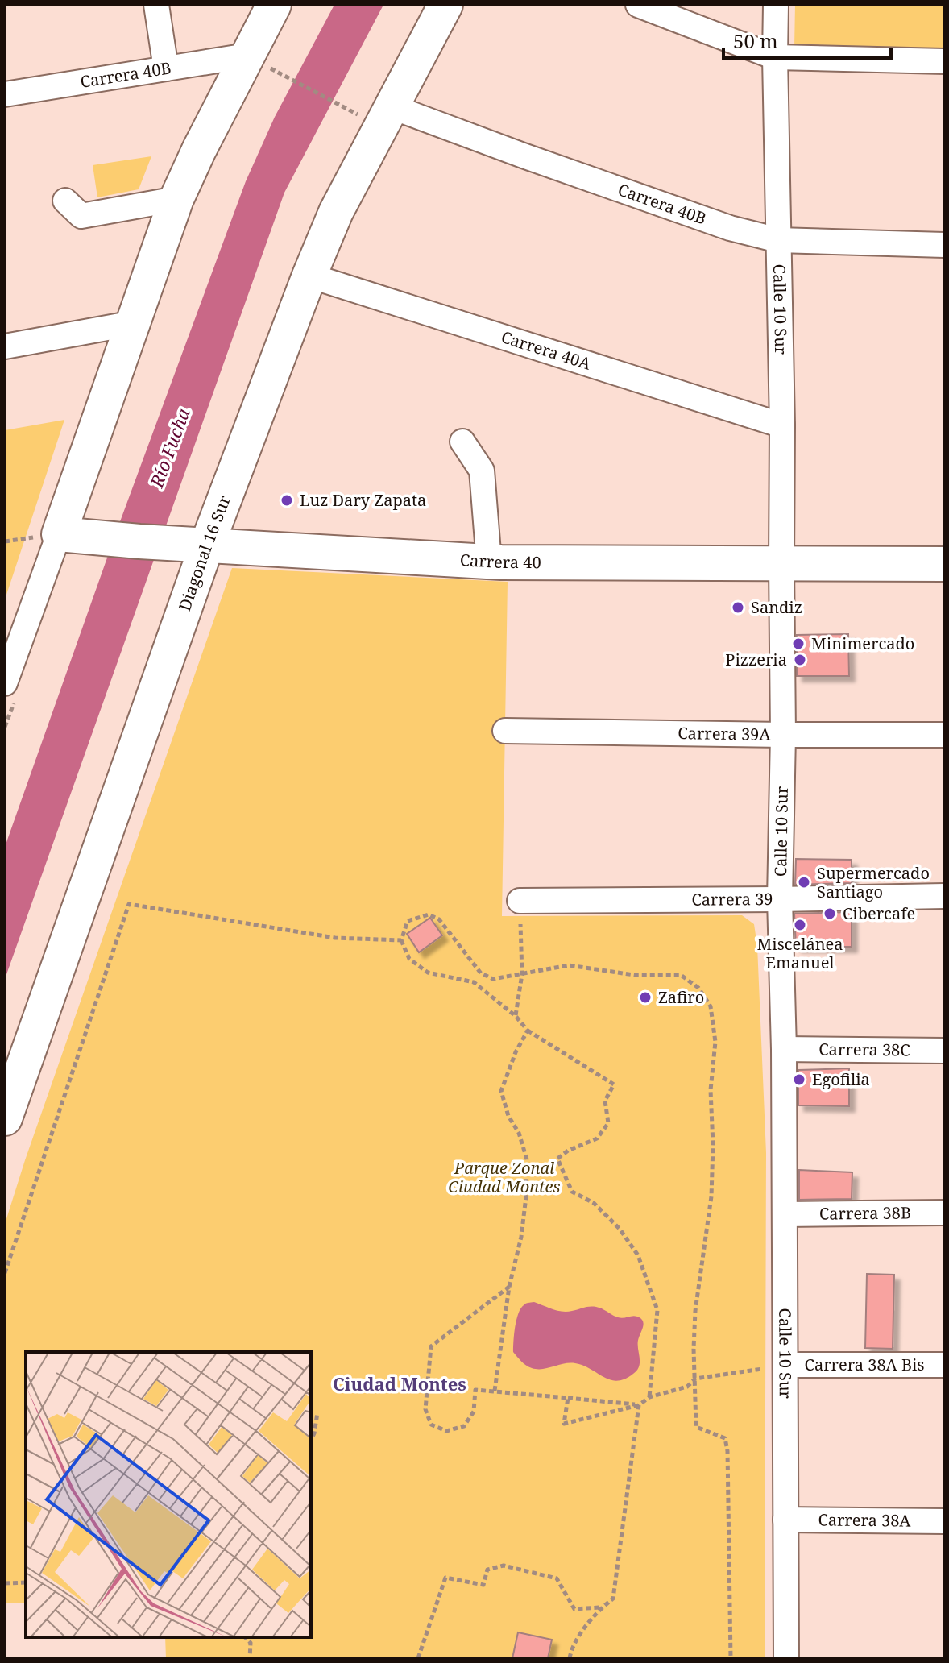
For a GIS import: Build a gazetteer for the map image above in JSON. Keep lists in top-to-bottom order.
{
  "streets": {
    "street": [
      "Carrera 40B",
      "Calle 10 Sur",
      "Carrera 40A",
      "Diagonal 16 Sur",
      "Carrera 40",
      "Carrera 39A",
      "Carrera 39",
      "Carrera 38C",
      "Carrera 38B",
      "Carrera 38A Bis",
      "Carrera 38A"
    ]
  },
  "crossings": [
    ["Carrera 40B", "Calle 10 Sur"],
    ["Carrera 40B", "Diagonal 16 Sur"],
    ["Calle 10 Sur", "Carrera 40A"],
    ["Calle 10 Sur", "Carrera 40"],
    ["Calle 10 Sur", "Carrera 39A"],
    ["Calle 10 Sur", "Carrera 39"],
    ["Calle 10 Sur", "Carrera 38C"],
    ["Calle 10 Sur", "Carrera 38B"],
    ["Calle 10 Sur", "Carrera 38A Bis"],
    ["Calle 10 Sur", "Carrera 38A"],
    ["Carrera 40A", "Diagonal 16 Sur"],
    ["Diagonal 16 Sur", "Carrera 40"]
  ],
  "districts": ["Ciudad Montes"],
  "water": ["Río Fucha"],
  "parks": ["Parque Zonal Ciudad Montes"],
  "places": [
    "Luz Dary Zapata",
    "Sandiz",
    "Minimercado",
    "Pizzeria",
    "Supermercado Santiago",
    "Cibercafe",
    "Miscelánea Emanuel",
    "Zafiro",
    "Egofilia"
  ],
  "scale_bar": "50 m"
}
